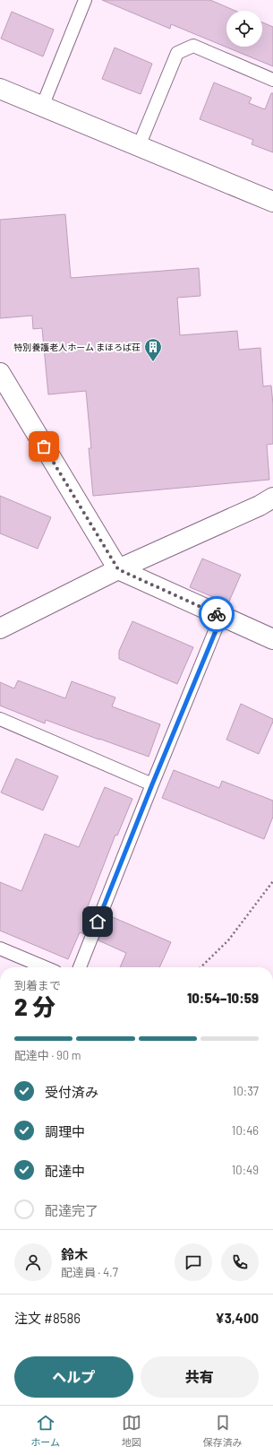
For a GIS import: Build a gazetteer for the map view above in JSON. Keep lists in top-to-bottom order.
{
  "places": {
    "building": ["特別養護老人ホーム まほろば荘"]
  },
  "page": {
    "heading": ["2 分", "到着まで", "10:54–10:59"],
    "panel": [
      "鈴木",
      "配達員 · 4.7",
      "注文 #8586",
      "¥3,400"
    ],
    "bar": "配達中 · 90 m",
    "list": [
      ["受付済み", "10:37"],
      ["調理中", "10:46"],
      ["配達中", "10:49"],
      "配達完了"
    ],
    "buttons": ["ヘルプ", "共有"],
    "tabs": ["ホーム", "地図", "保存済み"]
  }
}
